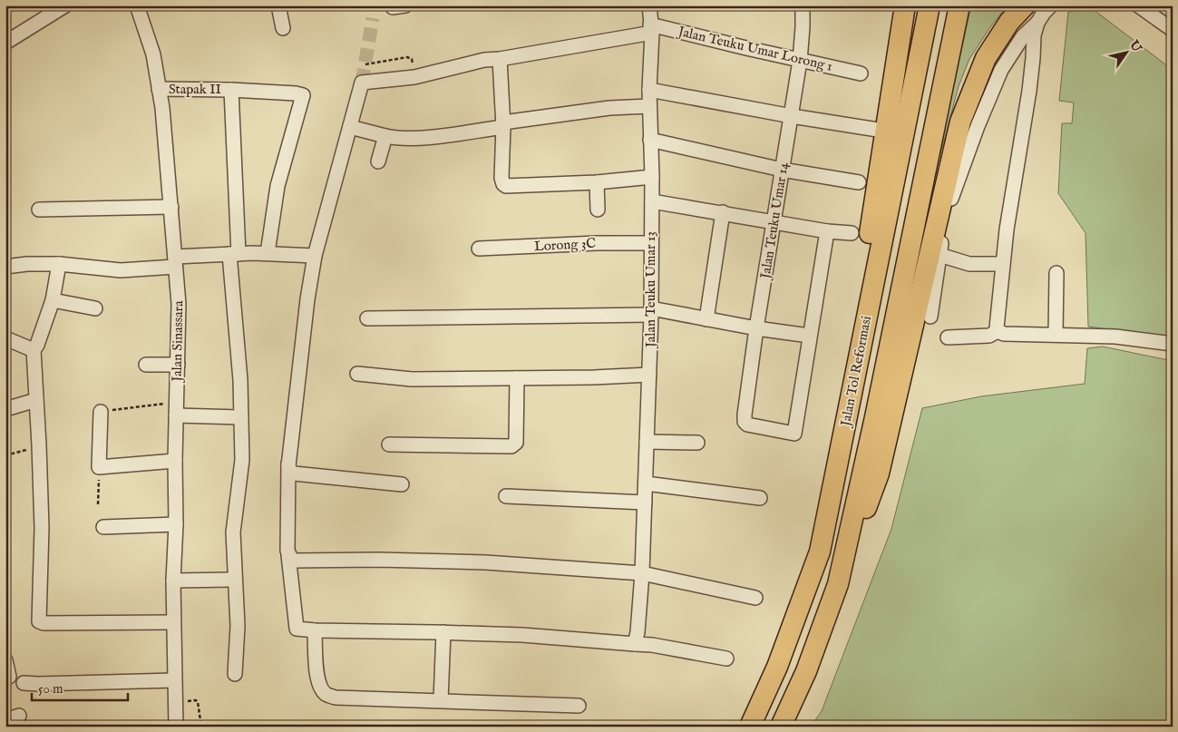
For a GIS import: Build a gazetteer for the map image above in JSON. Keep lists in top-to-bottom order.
{
  "streets": {
    "highway": ["Jalan Tol Reformasi"],
    "street": [
      "Jalan Teuku Umar Lorong 1",
      "Stapak II",
      "Jalan Teuku Umar 14",
      "Lorong 3C",
      "Jalan Teuku Umar 13",
      "Jalan Sinassara"
    ]
  },
  "crossings": [
    ["Jalan Teuku Umar Lorong 1", "Jalan Teuku Umar 14"],
    ["Jalan Teuku Umar Lorong 1", "Jalan Teuku Umar 13"],
    ["Stapak II", "Jalan Sinassara"],
    ["Lorong 3C", "Jalan Teuku Umar 13"]
  ],
  "scale_bar": "50 m",
  "north": "top right"
}
